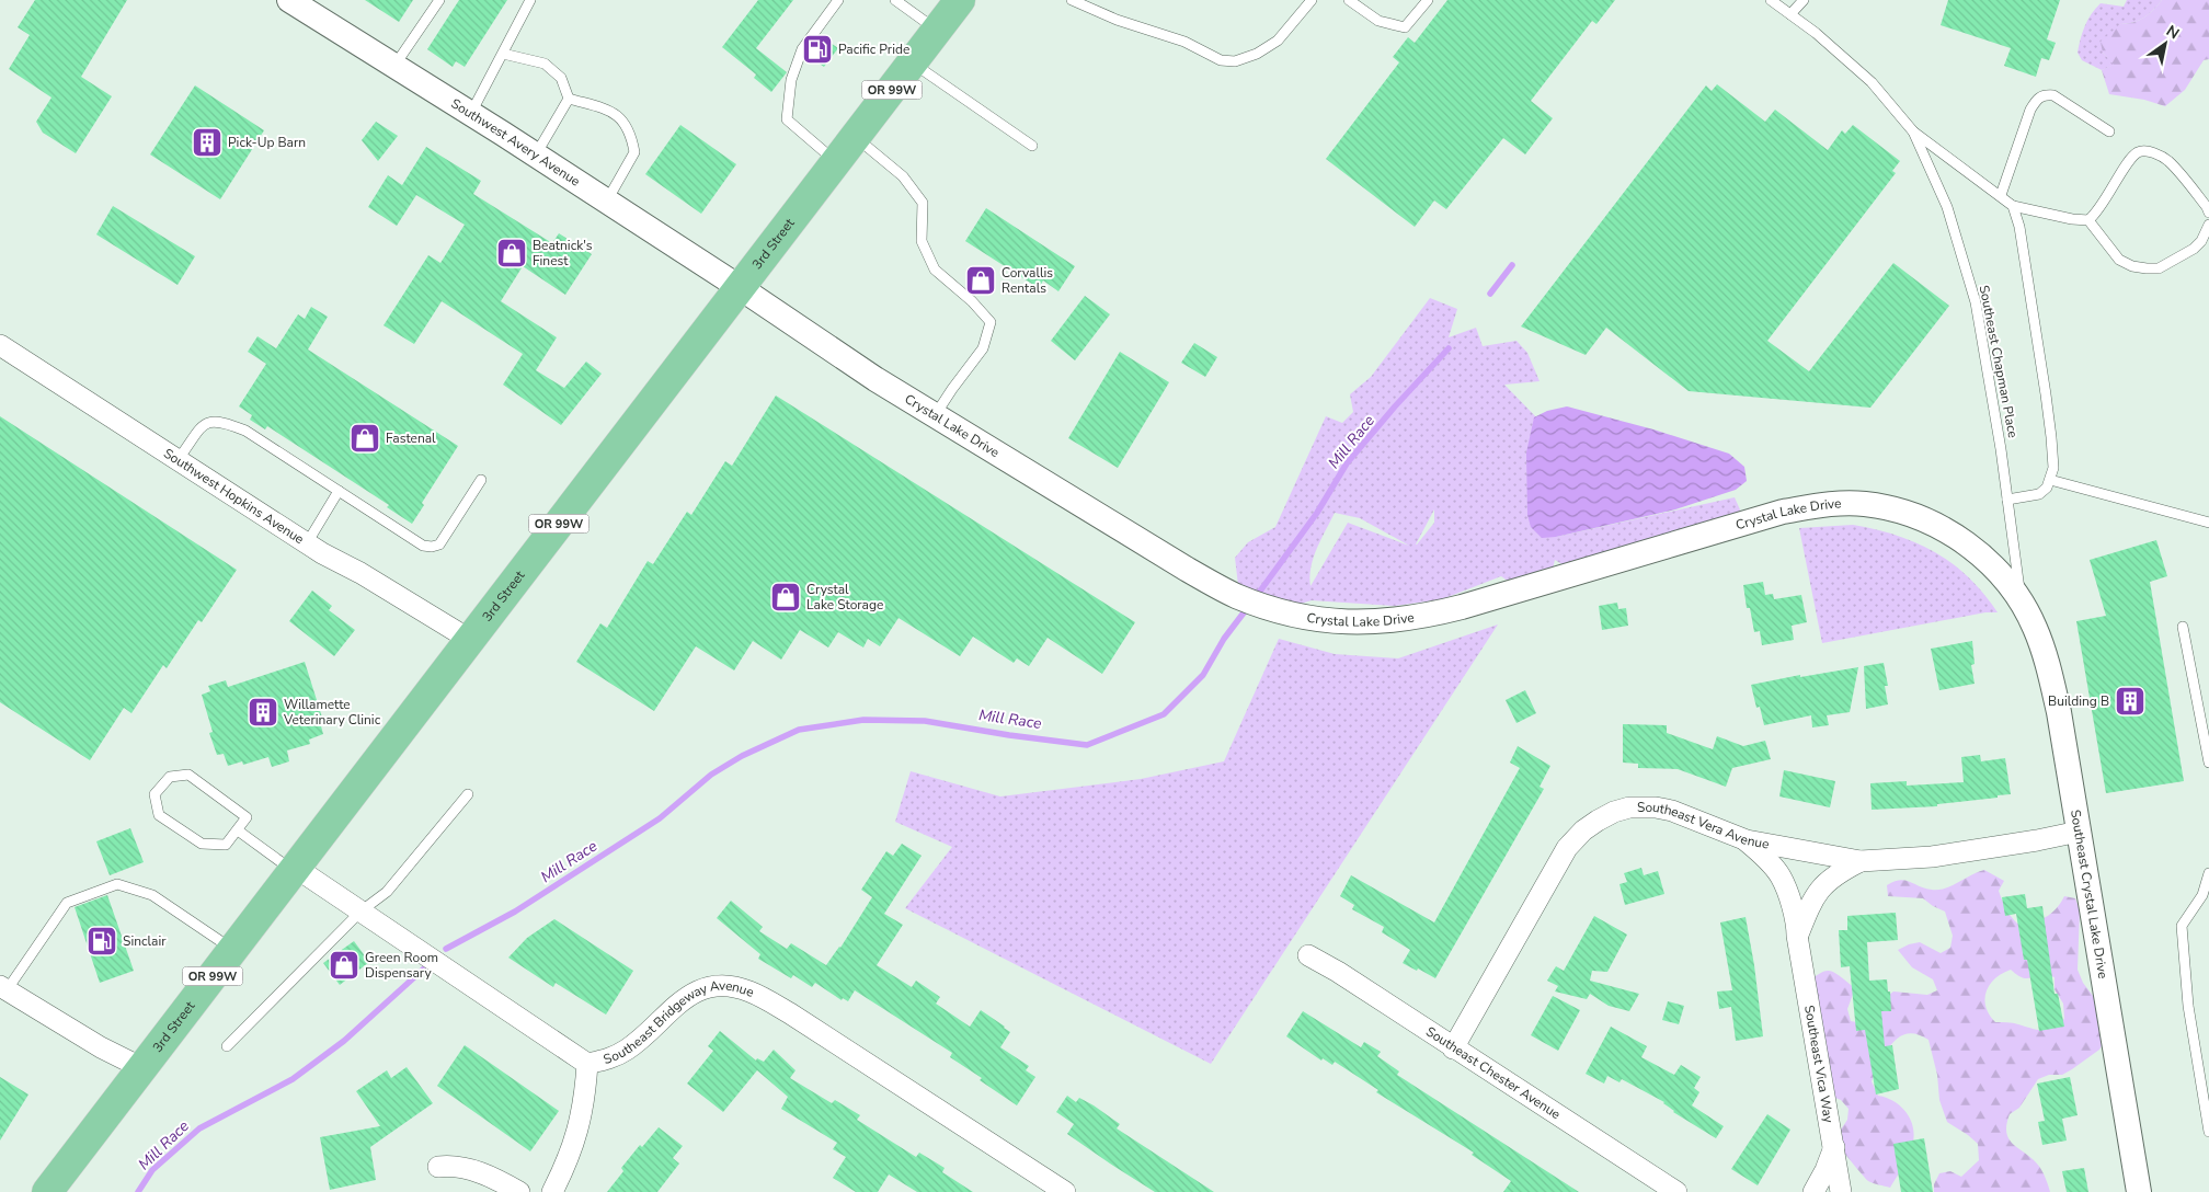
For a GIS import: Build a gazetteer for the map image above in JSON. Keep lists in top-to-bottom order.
{
  "streets": {
    "highway": ["OR 99W", "3rd Street"],
    "street": [
      "Southwest Avery Avenue",
      "Crystal Lake Drive",
      "Southwest Hopkins Avenue",
      "Southeast Vera Avenue",
      "Southeast Crystal Lake Drive",
      "Southeast Bridgeway Avenue",
      "Southeast Vica Way",
      "Southeast Chester Avenue"
    ],
    "lane": ["Southeast Chapman Place"]
  },
  "crossings": [
    ["Southwest Avery Avenue", "3rd Street"],
    ["Southwest Avery Avenue", "Crystal Lake Drive"],
    ["3rd Street", "Crystal Lake Drive"],
    ["3rd Street", "Southwest Hopkins Avenue"],
    ["3rd Street", "Southeast Bridgeway Avenue"],
    ["Southeast Chapman Place", "Crystal Lake Drive"],
    ["Southeast Chapman Place", "Southeast Crystal Lake Drive"],
    ["Crystal Lake Drive", "Southeast Crystal Lake Drive"],
    ["Southeast Vera Avenue", "Southeast Crystal Lake Drive"],
    ["Southeast Vera Avenue", "Southeast Vica Way"],
    ["Southeast Vera Avenue", "Southeast Chester Avenue"]
  ],
  "water": ["Mill Race"],
  "places": {
    "fuel station": ["Pacific Pride", "Sinclair"],
    "building": ["Pick-Up Barn", "Building B", "Willamette Veterinary Clinic"],
    "shop": [
      "Beatnick's Finest",
      "Corvallis Rentals",
      "Fastenal",
      "Crystal Lake Storage",
      "Green Room Dispensary"
    ]
  },
  "north": "top right"
}
